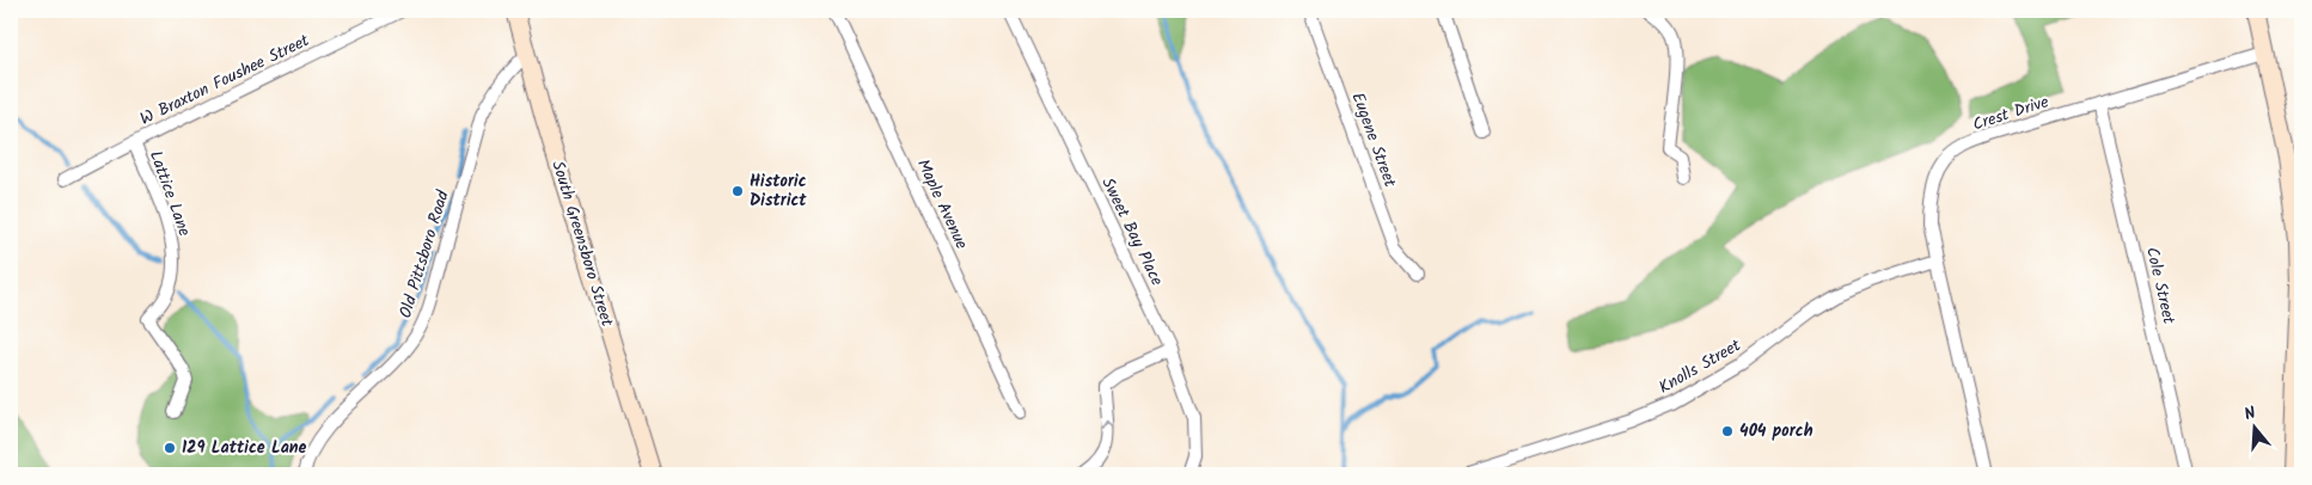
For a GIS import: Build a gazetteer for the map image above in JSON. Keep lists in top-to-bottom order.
{
  "streets": {
    "main road": ["South Greensboro Street"],
    "street": [
      "W Braxton Foushee Street",
      "Crest Drive",
      "Eugene Street",
      "Lattice Lane",
      "Maple Avenue",
      "Sweet Bay Place",
      "Old Pittsboro Road",
      "Cole Street",
      "Knolls Street"
    ]
  },
  "crossings": [
    ["W Braxton Foushee Street", "Lattice Lane"],
    ["Crest Drive", "Cole Street"],
    ["Crest Drive", "Knolls Street"],
    ["South Greensboro Street", "Old Pittsboro Road"]
  ],
  "places": ["Historic District", "404 porch", "129 Lattice Lane"],
  "north": "top"
}
